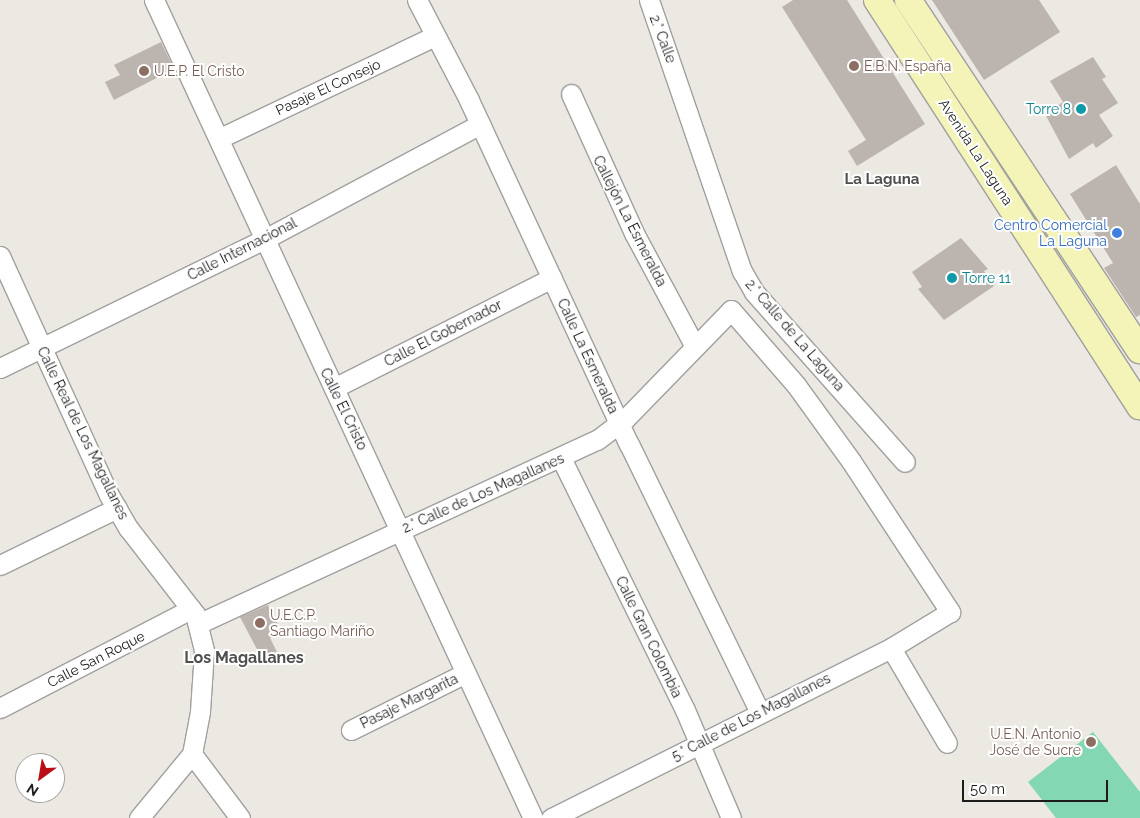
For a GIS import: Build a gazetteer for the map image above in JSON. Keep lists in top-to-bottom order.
{
  "streets": {
    "street": [
      "2.° Calle",
      "Pasaje El Consejo",
      "Avenida La Laguna",
      "Callejón La Esmeralda",
      "Calle Internacional",
      "Calle El Gobernador",
      "2.° Calle de La Laguna",
      "Calle La Esmeralda",
      "Calle El Cristo",
      "Calle Real de Los Magallanes",
      "2.° Calle de Los Magallanes",
      "Calle Gran Colombia",
      "Calle San Roque",
      "Pasaje Margarita",
      "5.° Calle de Los Magallanes"
    ]
  },
  "crossings": [
    ["2.° Calle", "2.° Calle de La Laguna"],
    ["Pasaje El Consejo", "Calle La Esmeralda"],
    ["Pasaje El Consejo", "Calle El Cristo"],
    ["Callejón La Esmeralda", "2.° Calle de Los Magallanes"],
    ["Calle Internacional", "Calle La Esmeralda"],
    ["Calle Internacional", "Calle El Cristo"],
    ["Calle Internacional", "Calle Real de Los Magallanes"],
    ["Calle El Gobernador", "Calle La Esmeralda"],
    ["Calle El Gobernador", "Calle El Cristo"],
    ["Calle La Esmeralda", "2.° Calle de Los Magallanes"],
    ["Calle La Esmeralda", "5.° Calle de Los Magallanes"],
    ["Calle El Cristo", "2.° Calle de Los Magallanes"],
    ["Calle El Cristo", "Pasaje Margarita"],
    ["Calle Real de Los Magallanes", "2.° Calle de Los Magallanes"],
    ["Calle Real de Los Magallanes", "Calle San Roque"],
    ["2.° Calle de Los Magallanes", "Calle Gran Colombia"],
    ["2.° Calle de Los Magallanes", "Calle San Roque"],
    ["2.° Calle de Los Magallanes", "5.° Calle de Los Magallanes"],
    ["Calle Gran Colombia", "5.° Calle de Los Magallanes"]
  ],
  "districts": ["La Laguna", "Los Magallanes"],
  "places": [
    "E.B.N. España",
    "U.E.P. El Cristo",
    "Torre 8",
    "Centro Comercial La Laguna",
    "Torre 11",
    "U.E.C.P. Santiago Mariño",
    "U.E.N. Antonio José de Sucre"
  ],
  "scale_bar": "50 m",
  "north": "bottom left"
}
